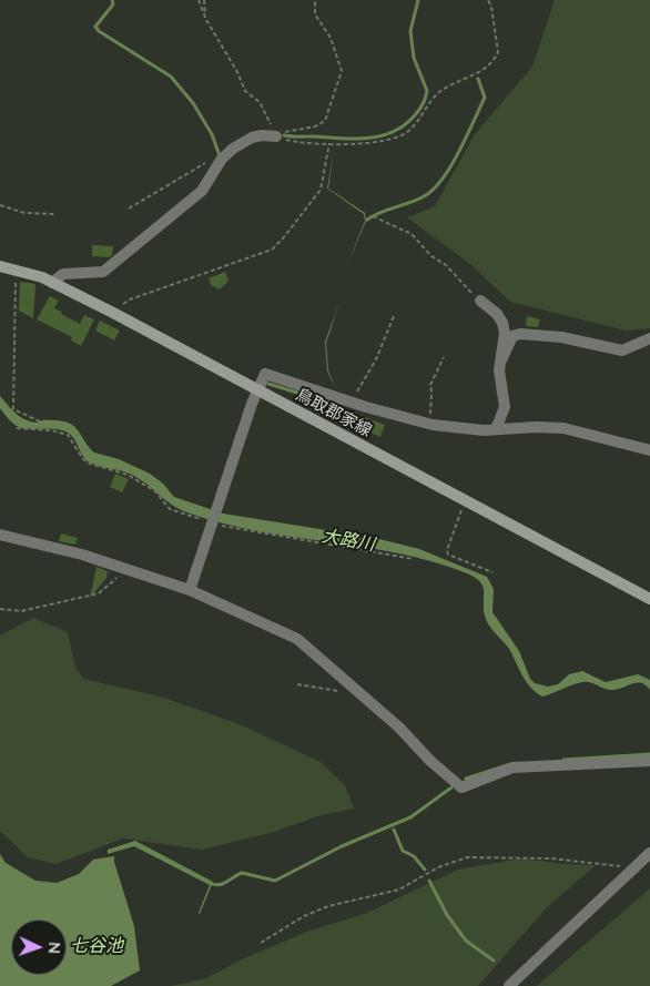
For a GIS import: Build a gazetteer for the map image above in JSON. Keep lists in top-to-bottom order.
{
  "streets": {
    "main road": ["鳥取郡家線"]
  },
  "water": ["大路川", "七谷池"],
  "north": "right"
}
